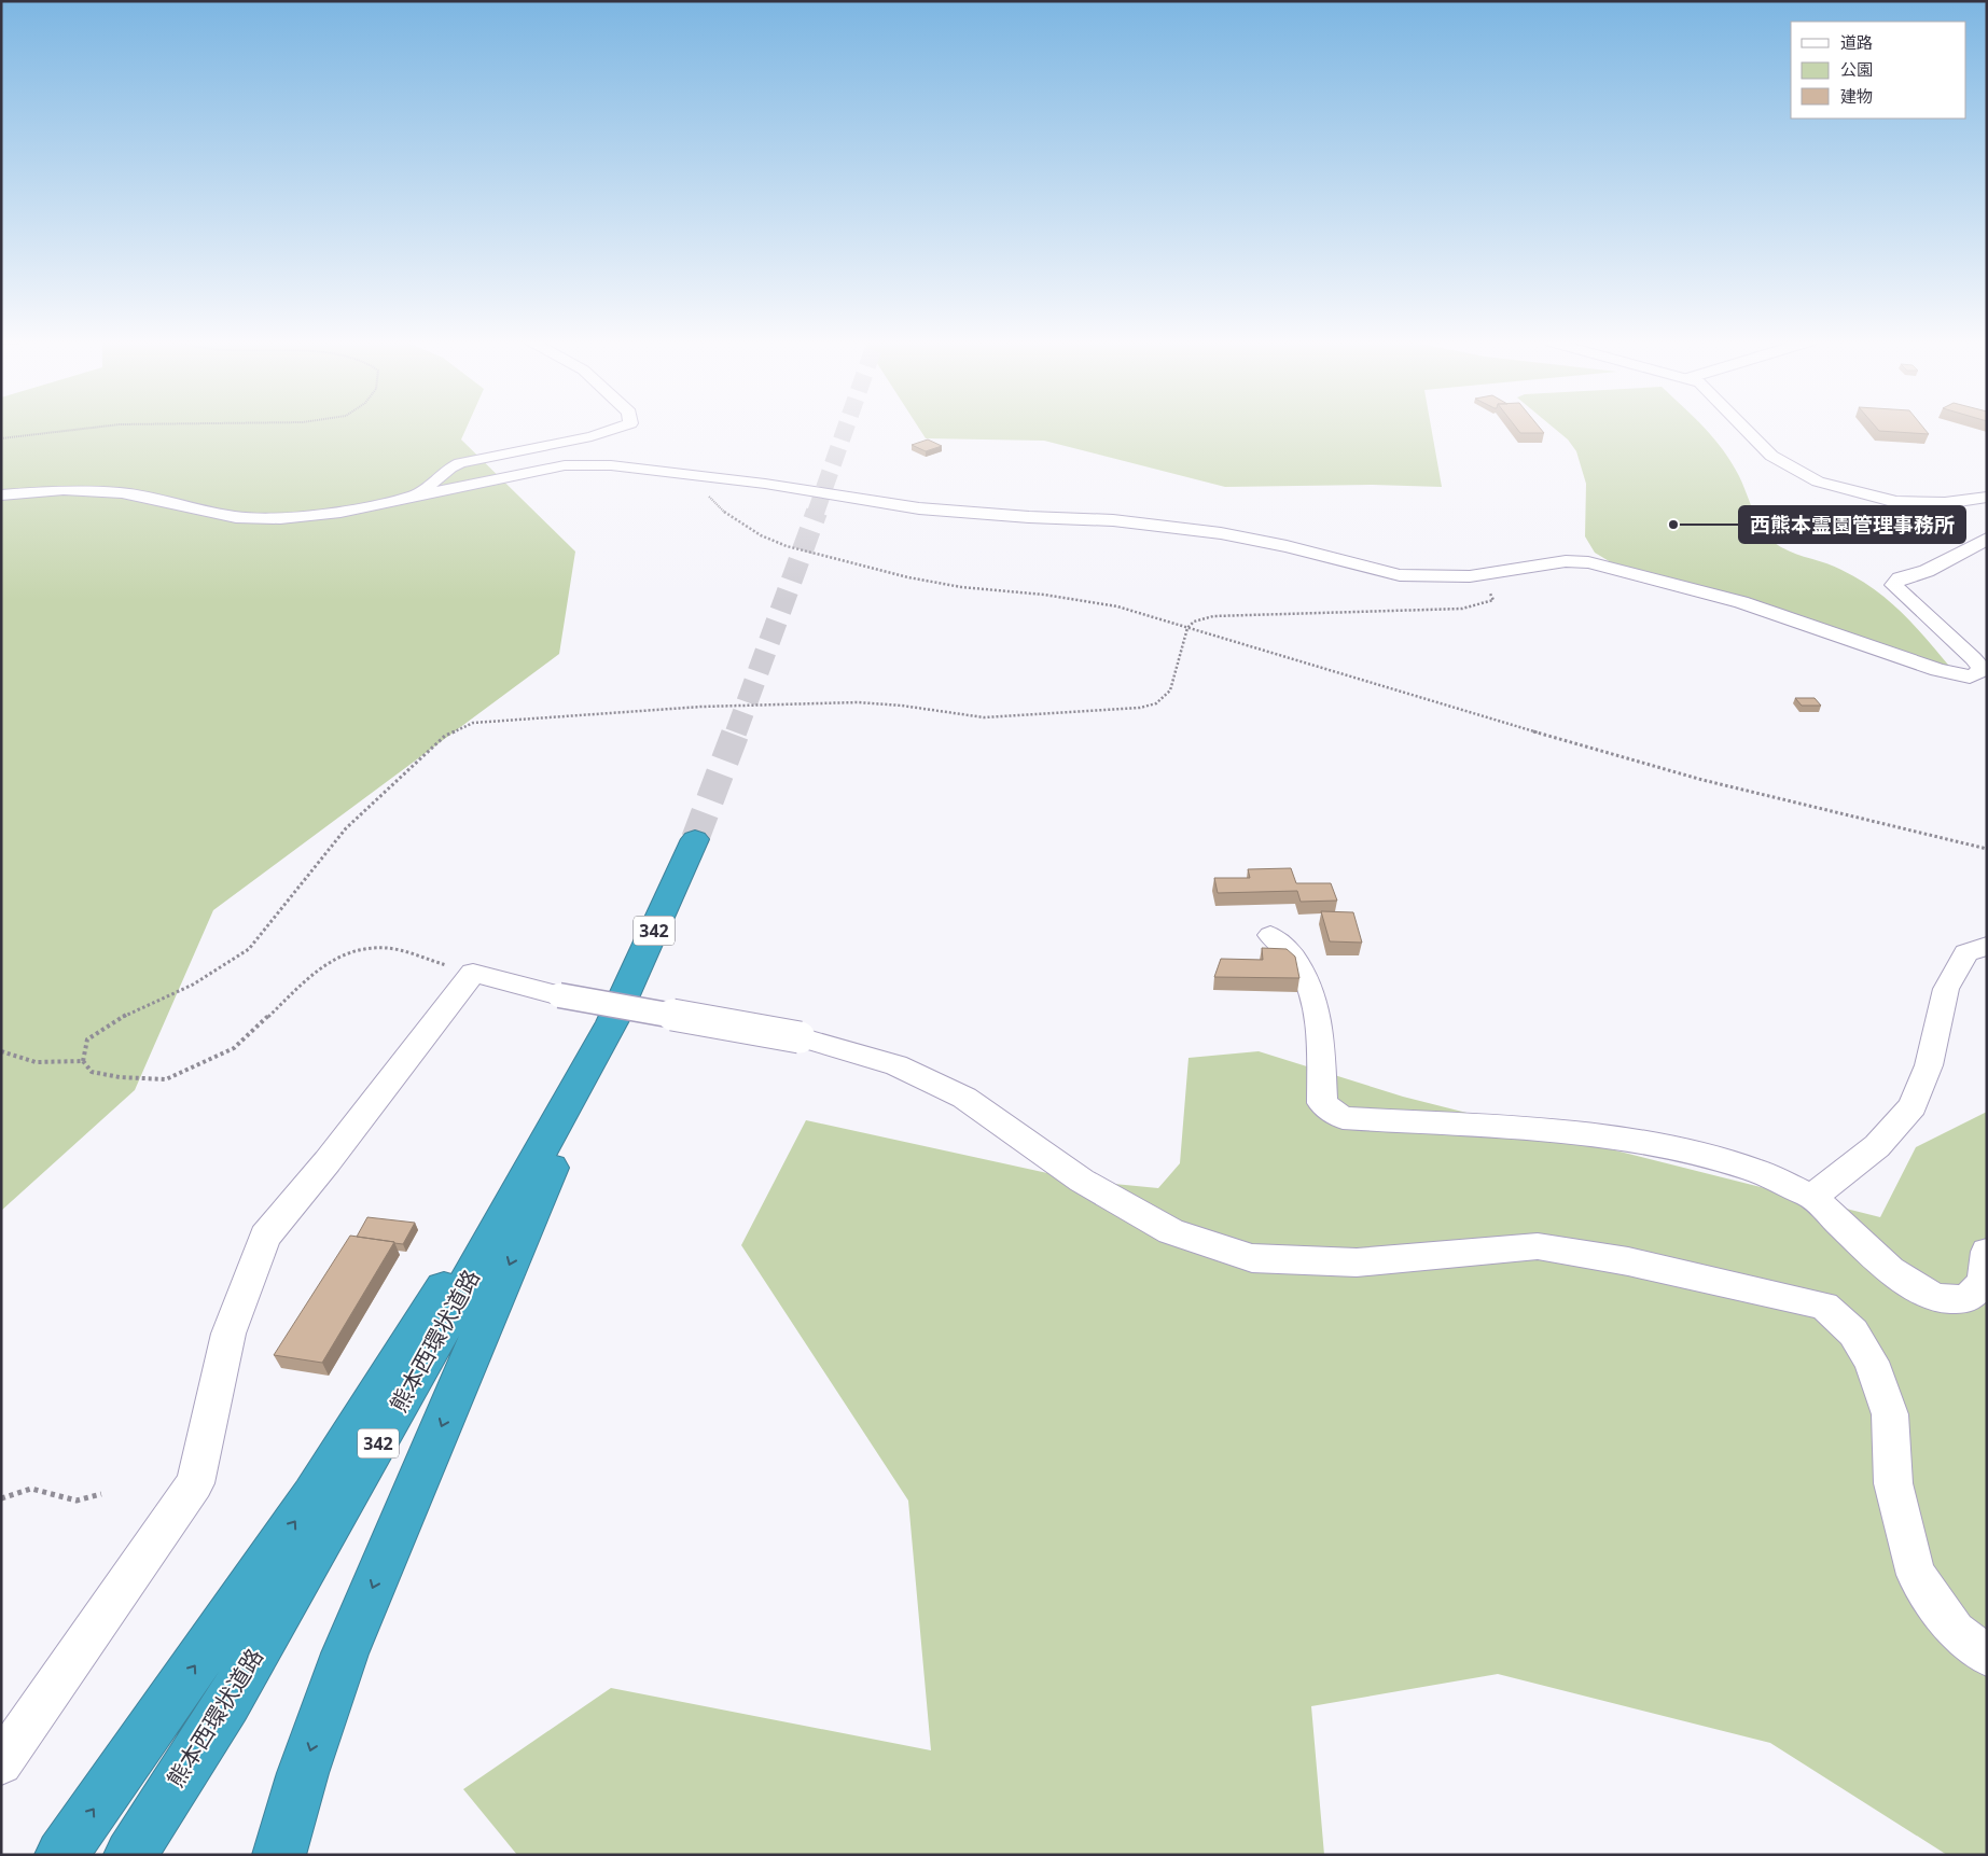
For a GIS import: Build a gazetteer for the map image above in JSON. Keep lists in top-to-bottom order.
{
  "streets": {
    "highway": ["342", "熊本西環状道路"]
  },
  "places": ["西熊本霊園管理事務所"],
  "legend": ["道路", "公園", "建物"]
}
